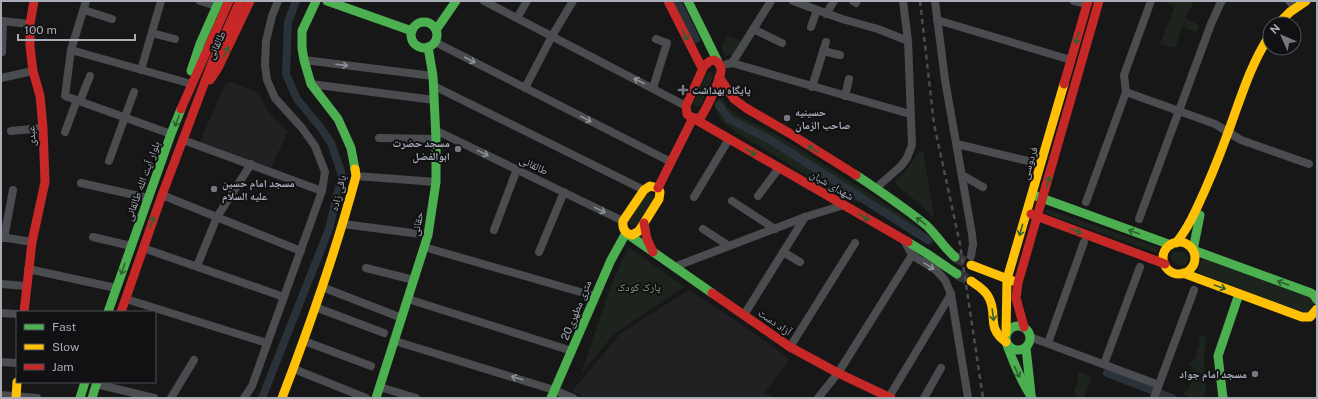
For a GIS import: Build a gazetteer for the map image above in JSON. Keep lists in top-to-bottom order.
{
  "streets": {
    "street": [
      "طالقانی",
      "عبدی",
      "فردوسی",
      "بلوار آیت الله طالقانی",
      "شهدای شبان",
      "باقی زاده",
      "حقانی",
      "20متری مطهری",
      "آزاد دست"
    ]
  },
  "crossings": [
    ["طالقانی", "بلوار آیت الله طالقانی"],
    ["طالقانی", "حقانی"],
    ["20متری مطهری", "آزاد دست"]
  ],
  "parks": ["پارک کودک"],
  "places": {
    "health": ["پایگاه بهداشت"],
    "other": [
      "حسینیه صاحب الزمان",
      "مسجد حضرت ابوالفضل",
      "مسجد امام حسین علیه السلام",
      "مسجد امام جواد"
    ]
  },
  "legend": ["Fast", "Slow", "Jam"],
  "scale_bar": "100 m",
  "north": "top left"
}
